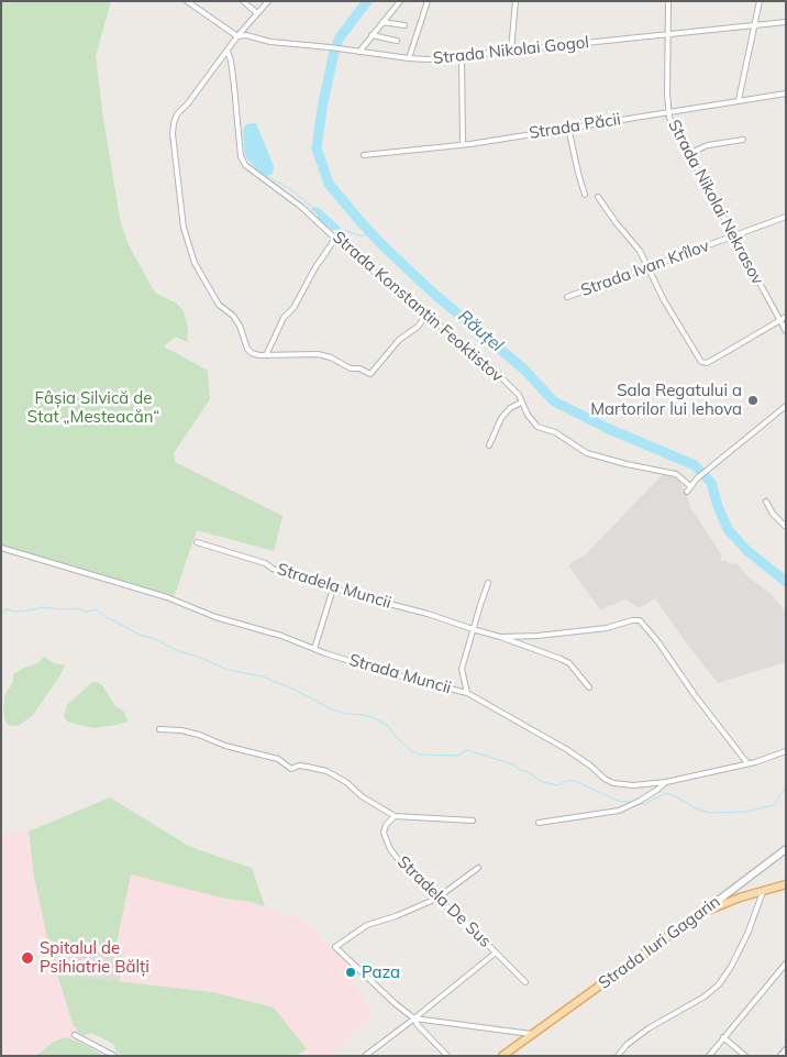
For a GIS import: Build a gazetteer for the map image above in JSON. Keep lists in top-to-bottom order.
{
  "streets": {
    "main road": ["Strada Iuri Gagarin"],
    "street": [
      "Strada Nikolai Gogol",
      "Strada Păcii",
      "Strada Nikolai Nekrasov",
      "Strada Ivan Krîlov",
      "Strada Konstantin Feoktistov",
      "Stradela Muncii",
      "Strada Muncii",
      "Stradela De Sus"
    ]
  },
  "crossings": [
    ["Strada Nikolai Gogol", "Strada Nikolai Nekrasov"],
    ["Strada Păcii", "Strada Nikolai Nekrasov"],
    ["Strada Nikolai Nekrasov", "Strada Ivan Krîlov"]
  ],
  "water": ["Răuțel"],
  "parks": ["Fâșia Silvică de Stat „Mesteacăn“"],
  "places": ["Sala Regatului a Martorilor lui Iehova", "Spitalul de Psihiatrie Bălți", "Paza"]
}
